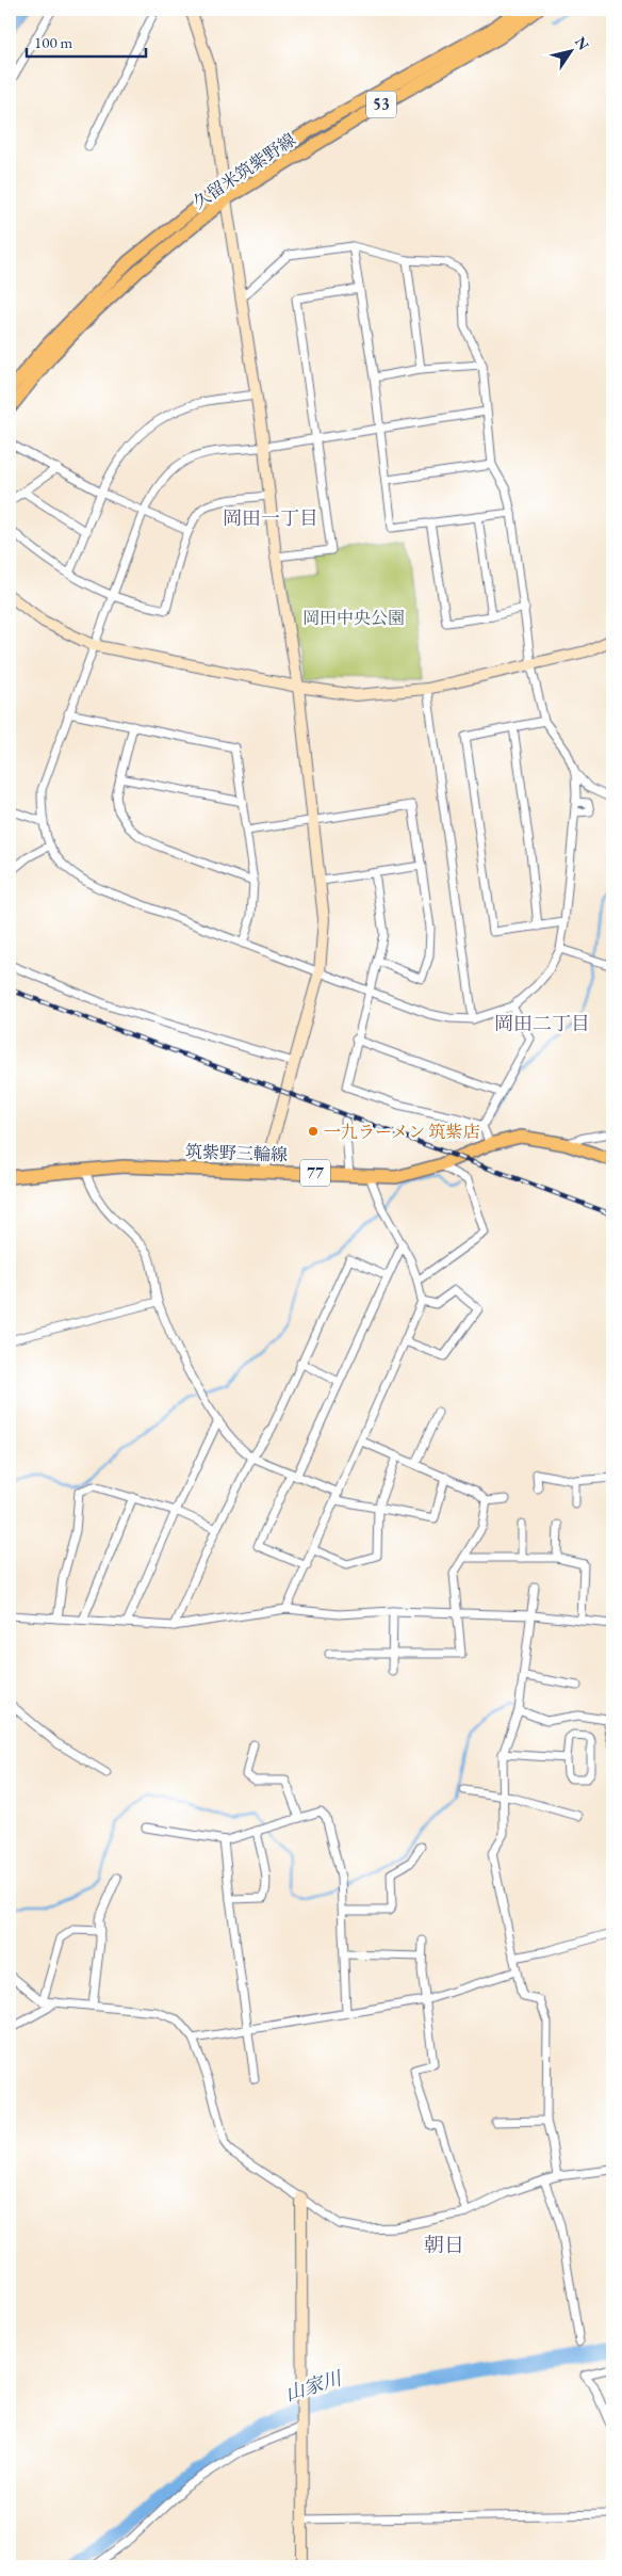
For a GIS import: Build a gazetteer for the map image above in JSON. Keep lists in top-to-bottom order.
{
  "streets": {
    "main road": [
      "53",
      "久留米筑紫野線",
      "筑紫野三輪線",
      "77"
    ]
  },
  "districts": ["岡田一丁目", "岡田二丁目", "朝日"],
  "water": ["山家川"],
  "parks": ["岡田中央公園"],
  "places": ["一九ラーメン 筑紫店"],
  "scale_bar": "100 m",
  "north": "top right"
}
